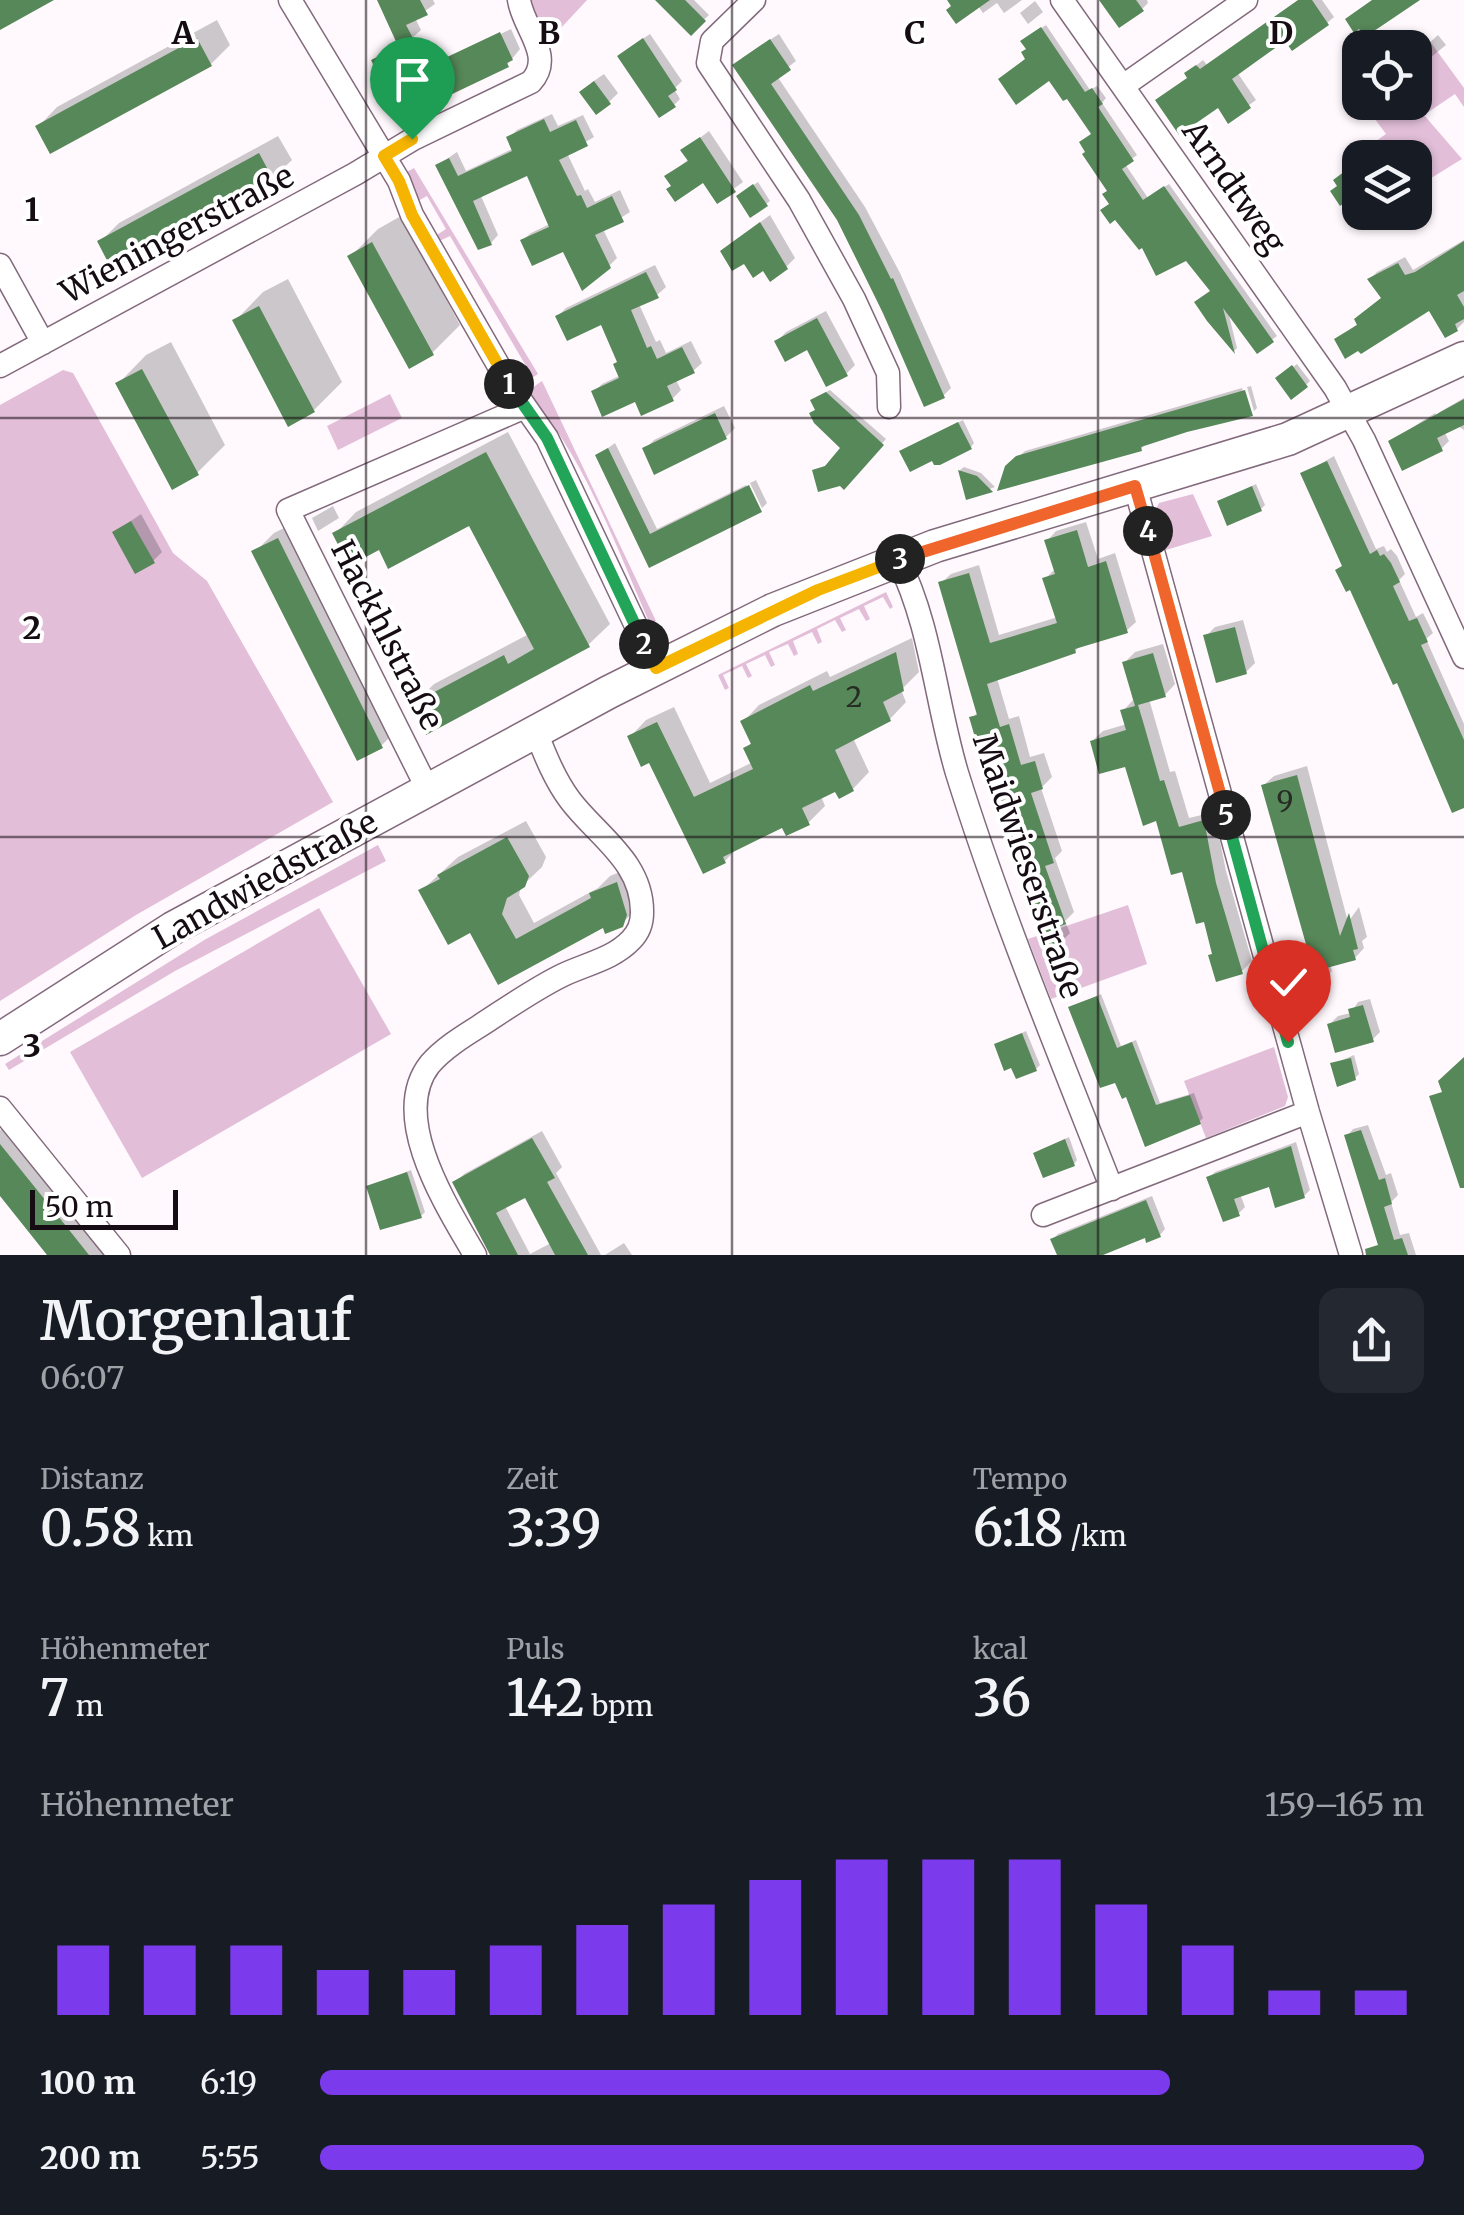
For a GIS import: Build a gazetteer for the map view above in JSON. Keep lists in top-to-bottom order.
{
  "streets": {
    "main road": ["Landwiedstraße"],
    "street": [
      "Arndtweg",
      "Wieningerstraße",
      "Hackhlstraße",
      "Maidwieserstraße"
    ]
  },
  "crossings": [
    ["Arndtweg", "Landwiedstraße"],
    ["Hackhlstraße", "Landwiedstraße"],
    ["Maidwieserstraße", "Landwiedstraße"]
  ],
  "house_numbers": ["2", "9"],
  "scale_bar": "50 m",
  "page": {
    "pins": [
      "1",
      "4",
      "3",
      "2",
      "5"
    ],
    "scale": "50 m",
    "heading": ["Morgenlauf", "06:07"],
    "stats": [
      ["Distanz", "0.58 km"],
      ["Zeit", "3:39"],
      ["Tempo", "6:18 /km"],
      ["Höhenmeter", "7 m"],
      ["Puls", "142 bpm"],
      ["kcal", "36"]
    ],
    "chart": ["Höhenmeter", "159–165 m"],
    "list": [
      {
        "name": "100 m",
        "note": "6:19"
      },
      {
        "name": "200 m",
        "note": "5:55"
      }
    ]
  },
  "grid": {
    "columns": [
      "A",
      "B",
      "C",
      "D"
    ],
    "rows": ["1", "2", "3"]
  }
}
